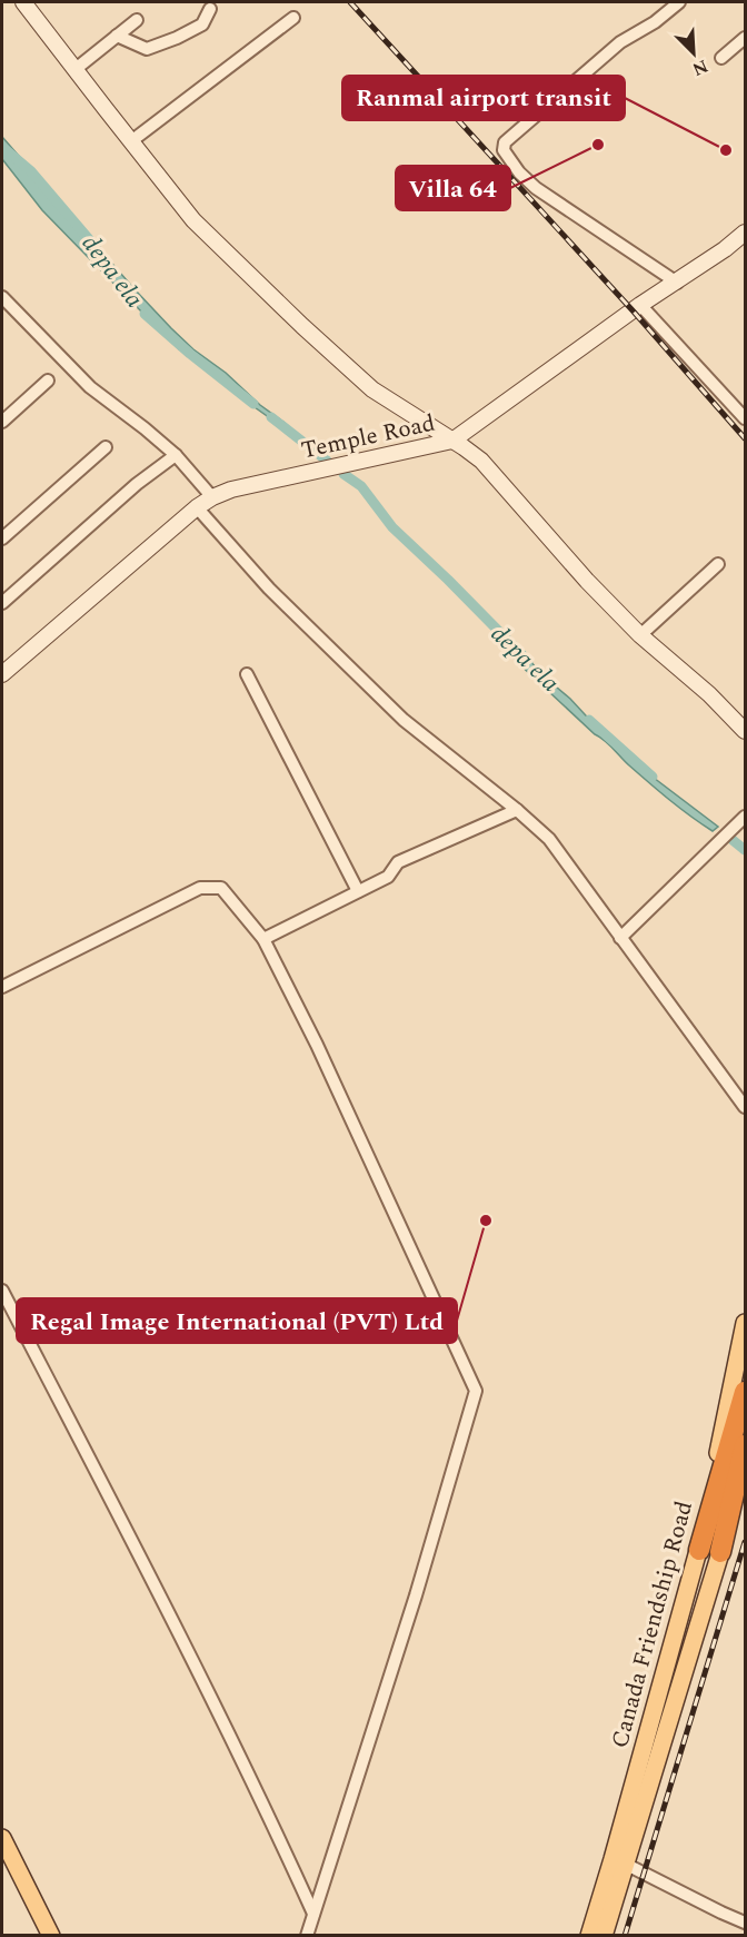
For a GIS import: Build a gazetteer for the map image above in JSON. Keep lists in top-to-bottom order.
{
  "streets": {
    "main road": ["Canada Friendship Road"],
    "street": ["Temple Road"]
  },
  "water": ["depa ela"],
  "places": ["Villa 64", "Ranmal airport transit", "Regal Image International (PVT) Ltd"],
  "north": "bottom right"
}
